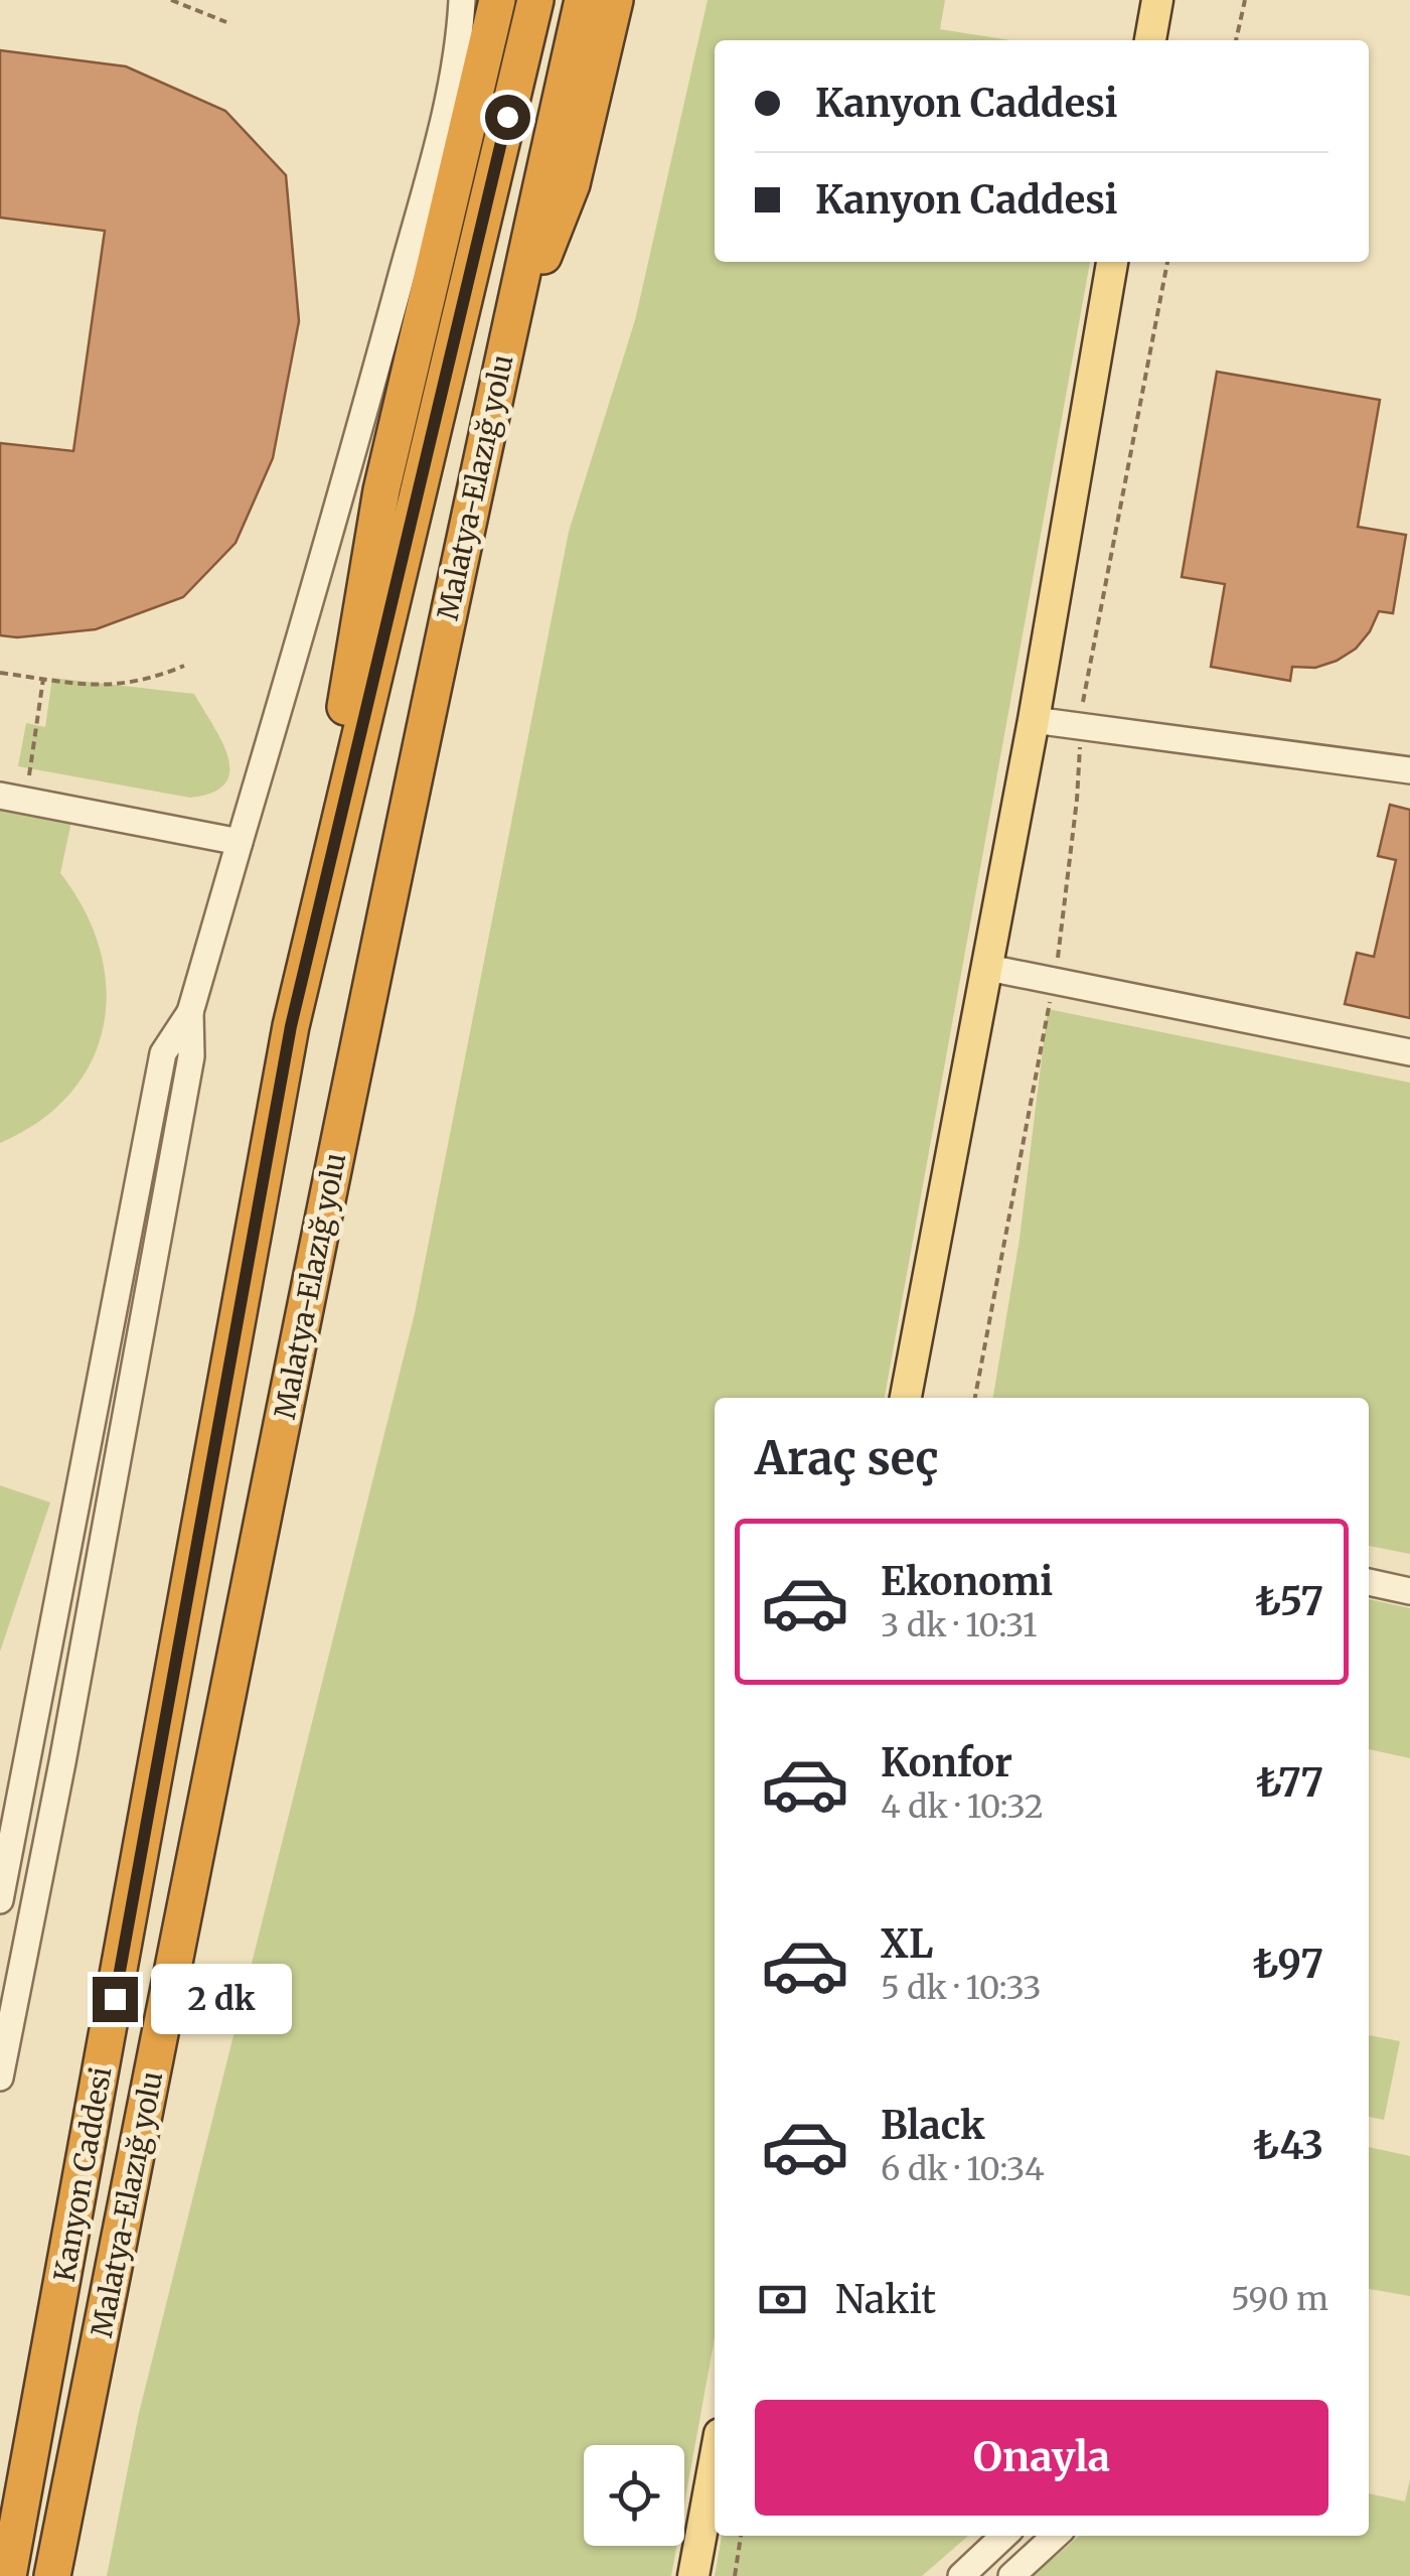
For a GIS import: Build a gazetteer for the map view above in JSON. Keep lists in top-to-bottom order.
{
  "streets": {
    "highway": ["Malatya-Elazığ yolu", "Kanyon Caddesi"]
  },
  "page": {
    "banner": ["Kanyon Caddesi", "Kanyon Caddesi"],
    "heading": "Araç seç",
    "list": [
      {
        "name": "Ekonomi",
        "note": "3 dk · 10:31",
        "value": "₺57"
      },
      {
        "name": "Konfor",
        "note": "4 dk · 10:32",
        "value": "₺77"
      },
      {
        "name": "XL",
        "note": "5 dk · 10:33",
        "value": "₺97"
      },
      {
        "name": "Black",
        "note": "6 dk · 10:34",
        "value": "₺43"
      }
    ],
    "bubble": "2 dk",
    "pay": ["Nakit", "590 m"],
    "buttons": "Onayla"
  }
}
